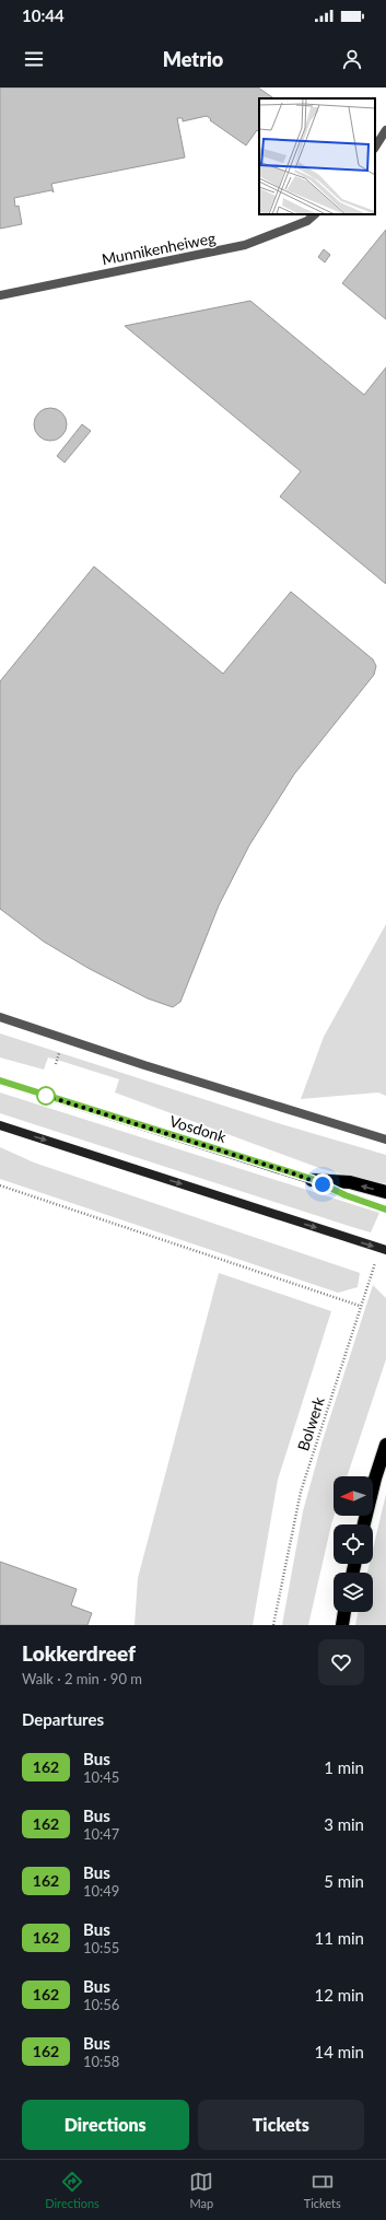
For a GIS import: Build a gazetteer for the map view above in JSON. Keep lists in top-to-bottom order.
{
  "streets": {
    "main road": ["Vosdonk"],
    "street": ["Munnikenheiweg"],
    "path": ["Bolwerk"]
  },
  "lines": ["bus line 162"],
  "north": "left",
  "page": {
    "status": "10:44",
    "header": "Metrio",
    "heading": [
      ["Lokkerdreef", "Walk · 2 min · 90 m"],
      "Departures"
    ],
    "list": [
      {
        "mark": "162",
        "name": "Bus",
        "note": "10:45",
        "value": "1 min"
      },
      {
        "mark": "162",
        "name": "Bus",
        "note": "10:47",
        "value": "3 min"
      },
      {
        "mark": "162",
        "name": "Bus",
        "note": "10:49",
        "value": "5 min"
      },
      {
        "mark": "162",
        "name": "Bus",
        "note": "10:55",
        "value": "11 min"
      },
      {
        "mark": "162",
        "name": "Bus",
        "note": "10:56",
        "value": "12 min"
      },
      {
        "mark": "162",
        "name": "Bus",
        "note": "10:58",
        "value": "14 min"
      }
    ],
    "buttons": ["Directions", "Tickets"],
    "tabs": ["Directions", "Map", "Tickets"]
  }
}
